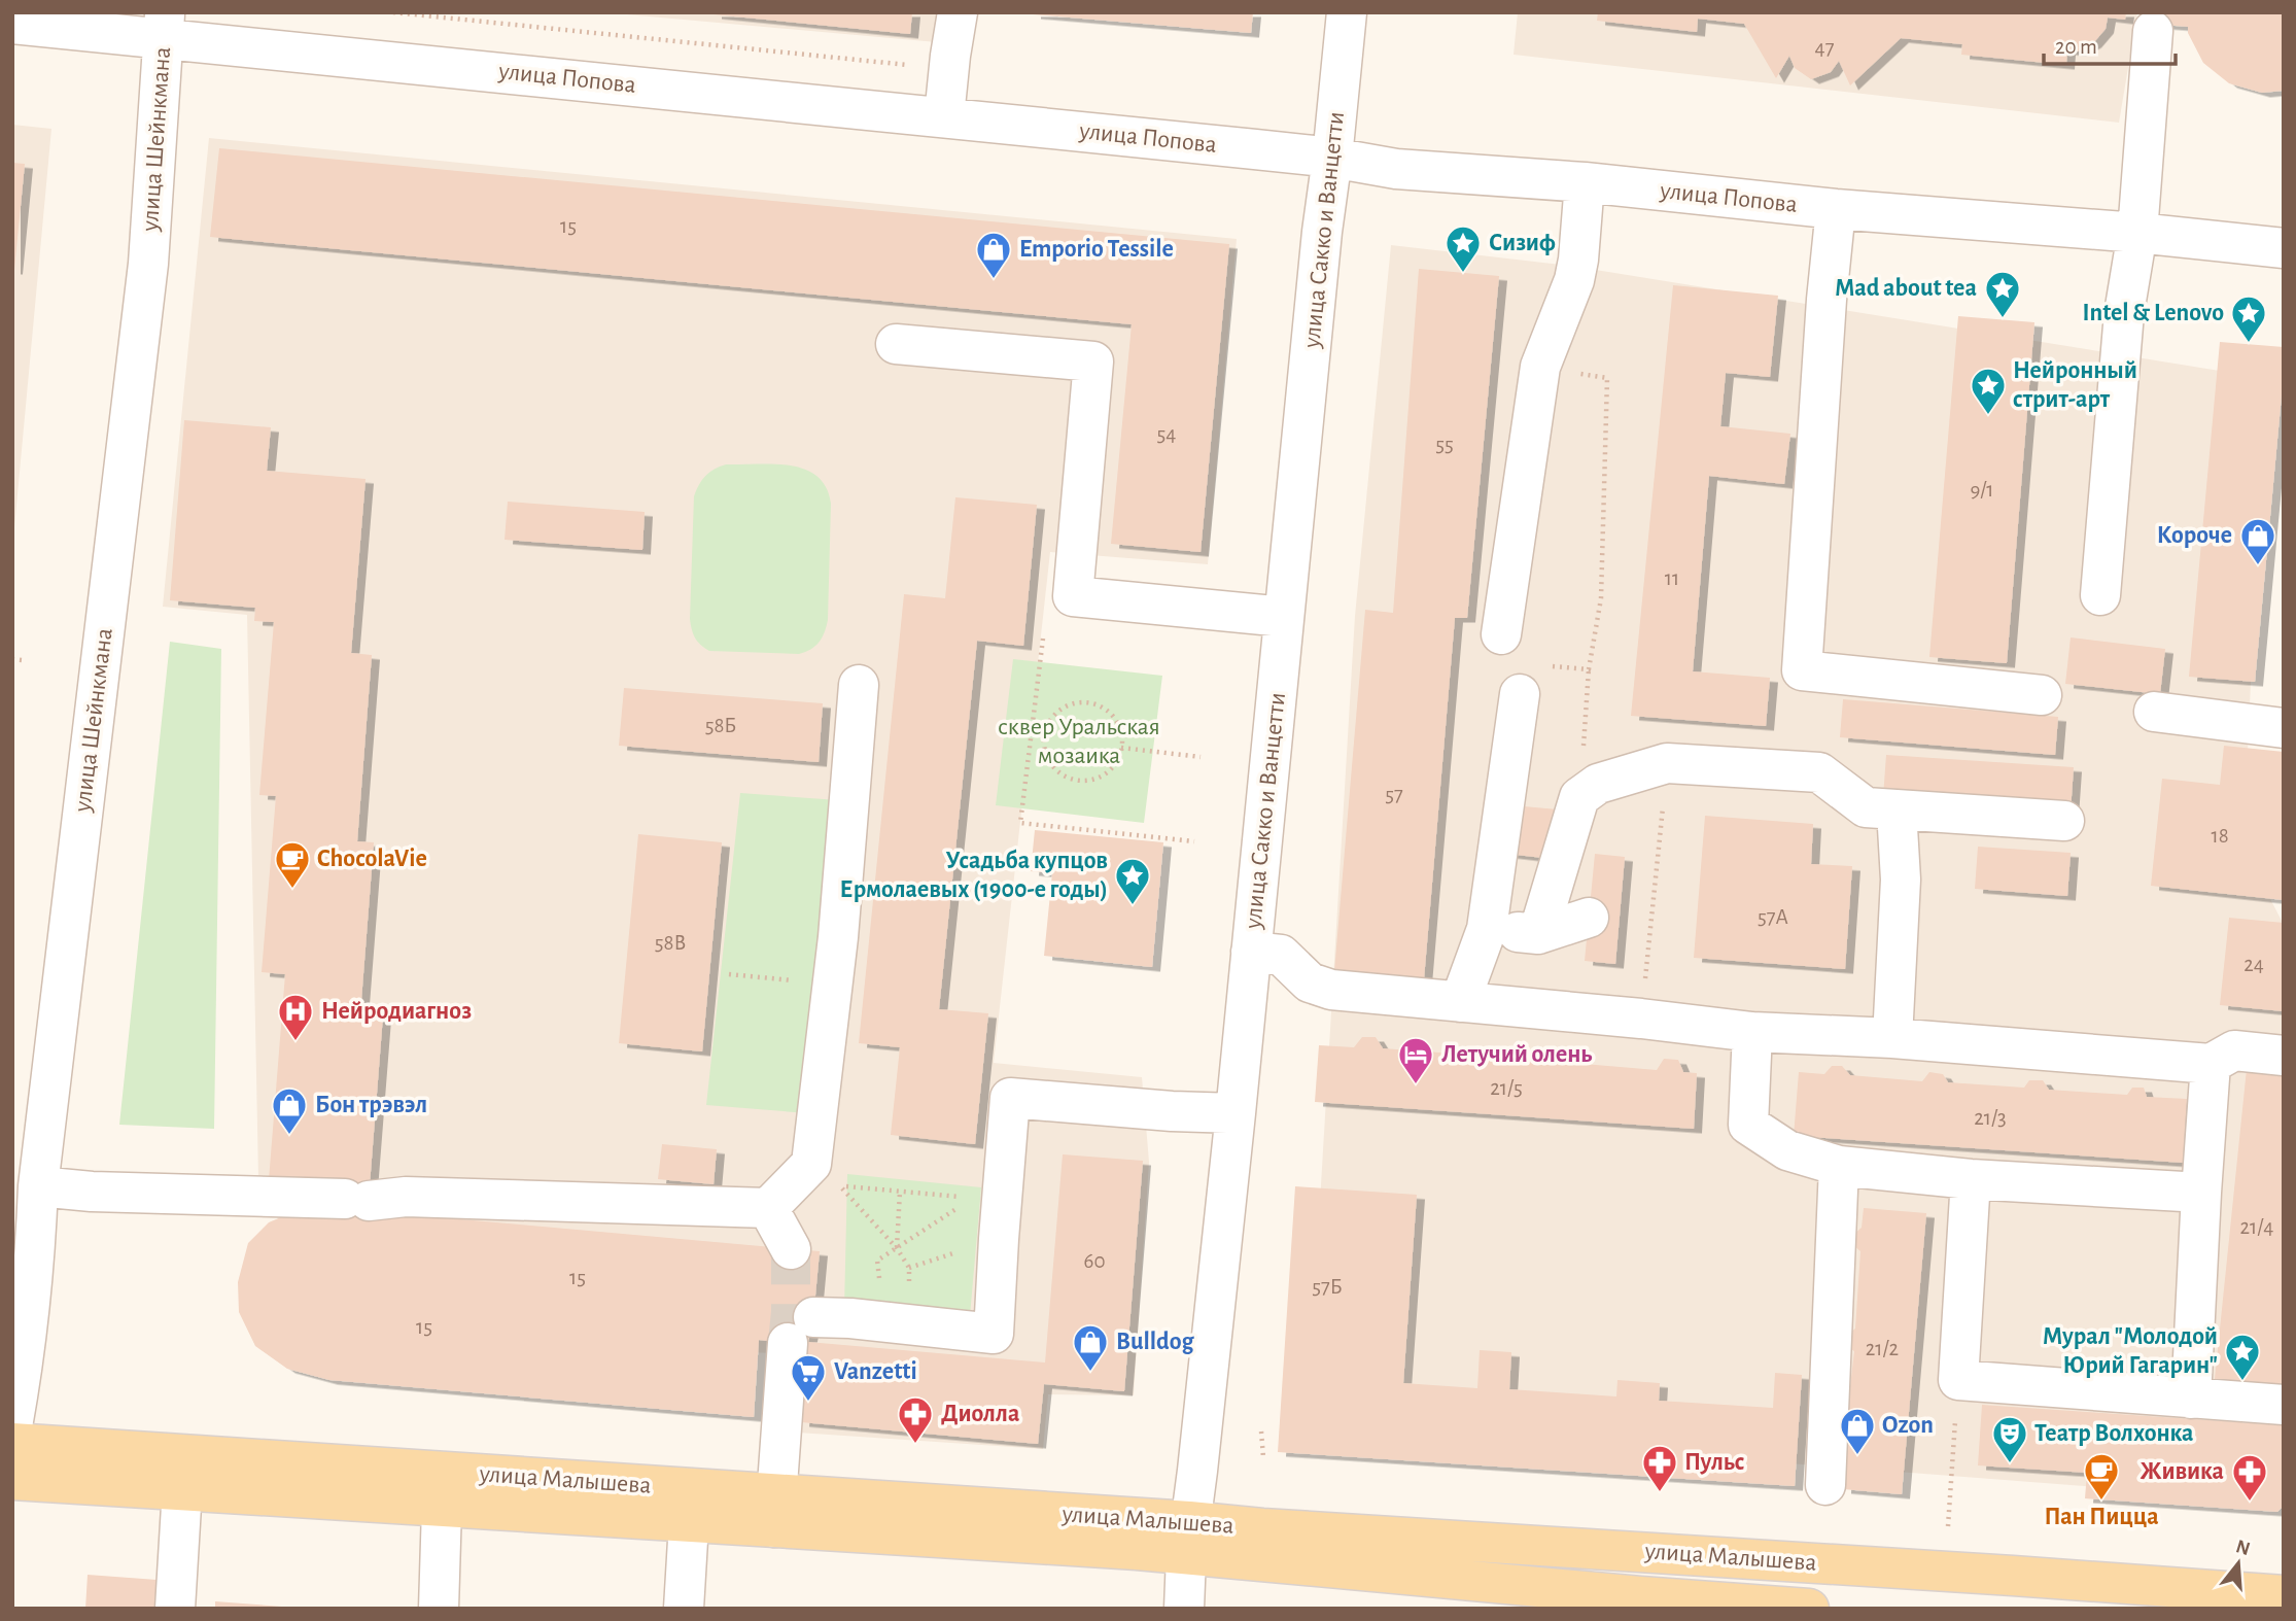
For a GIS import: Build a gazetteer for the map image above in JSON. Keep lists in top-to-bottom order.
{
  "streets": {
    "main road": ["улица Малышева"],
    "street": ["улица Попова", "улица Шейнкмана", "улица Сакко и Ванцетти"]
  },
  "crossings": [
    ["улица Попова", "улица Шейнкмана"],
    ["улица Попова", "улица Сакко и Ванцетти"],
    ["улица Сакко и Ванцетти", "улица Малышева"]
  ],
  "parks": ["сквер Уральская мозаика"],
  "places": {
    "place": [
      "Сизиф",
      "Mad about tea",
      "Intel & Lenovo",
      "Нейронный стрит-арт",
      "Усадьба купцов Ермолаевых (1900-е годы)",
      "Мурал \"Молодой Юрий Гагарин\""
    ],
    "shop": [
      "Emporio Tessile",
      "Короче",
      "Бон трэвэл",
      "Bulldog",
      "Ozon"
    ],
    "cafe": ["ChocolaVie", "Пан Пицца"],
    "hospital": ["Нейродиагноз"],
    "hotel": ["Летучий олень"],
    "supermarket": ["Vanzetti"],
    "pharmacy": ["Диолла", "Пульс", "Живика"],
    "theatre": ["Театр Волхонка"]
  },
  "house_numbers": [
    "47",
    "15",
    "54",
    "55",
    "9/1",
    "11",
    "58Б",
    "57",
    "18",
    "57А",
    "58В",
    "24",
    "21/5",
    "21/3",
    "21/4",
    "60",
    "15",
    "57Б",
    "15",
    "21/2"
  ],
  "scale_bar": "20 m",
  "north": "top"
}
